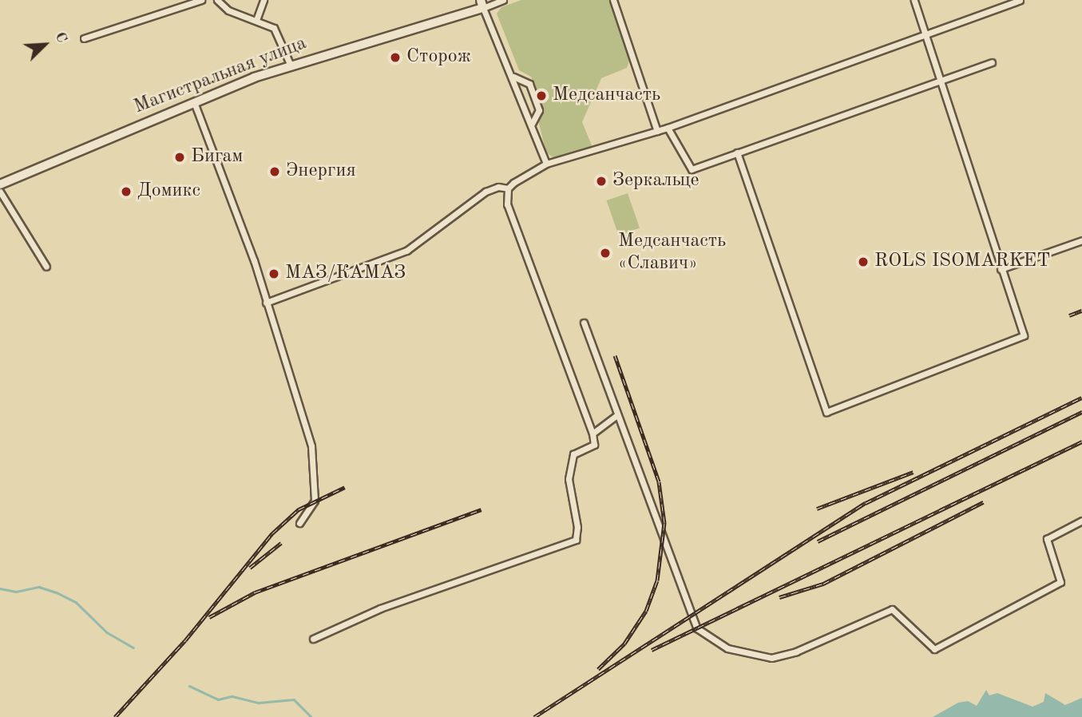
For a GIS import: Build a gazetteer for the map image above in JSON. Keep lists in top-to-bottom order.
{
  "streets": {
    "main road": ["Магистральная улица"]
  },
  "places": [
    "Сторож",
    "Медсанчасть",
    "Бигам",
    "Энергия",
    "Зеркальце",
    "Домикс",
    "Медсанчасть «Славич»",
    "ROLS ISOMARKET",
    "МАЗ/КАМАЗ"
  ],
  "north": "top right"
}
